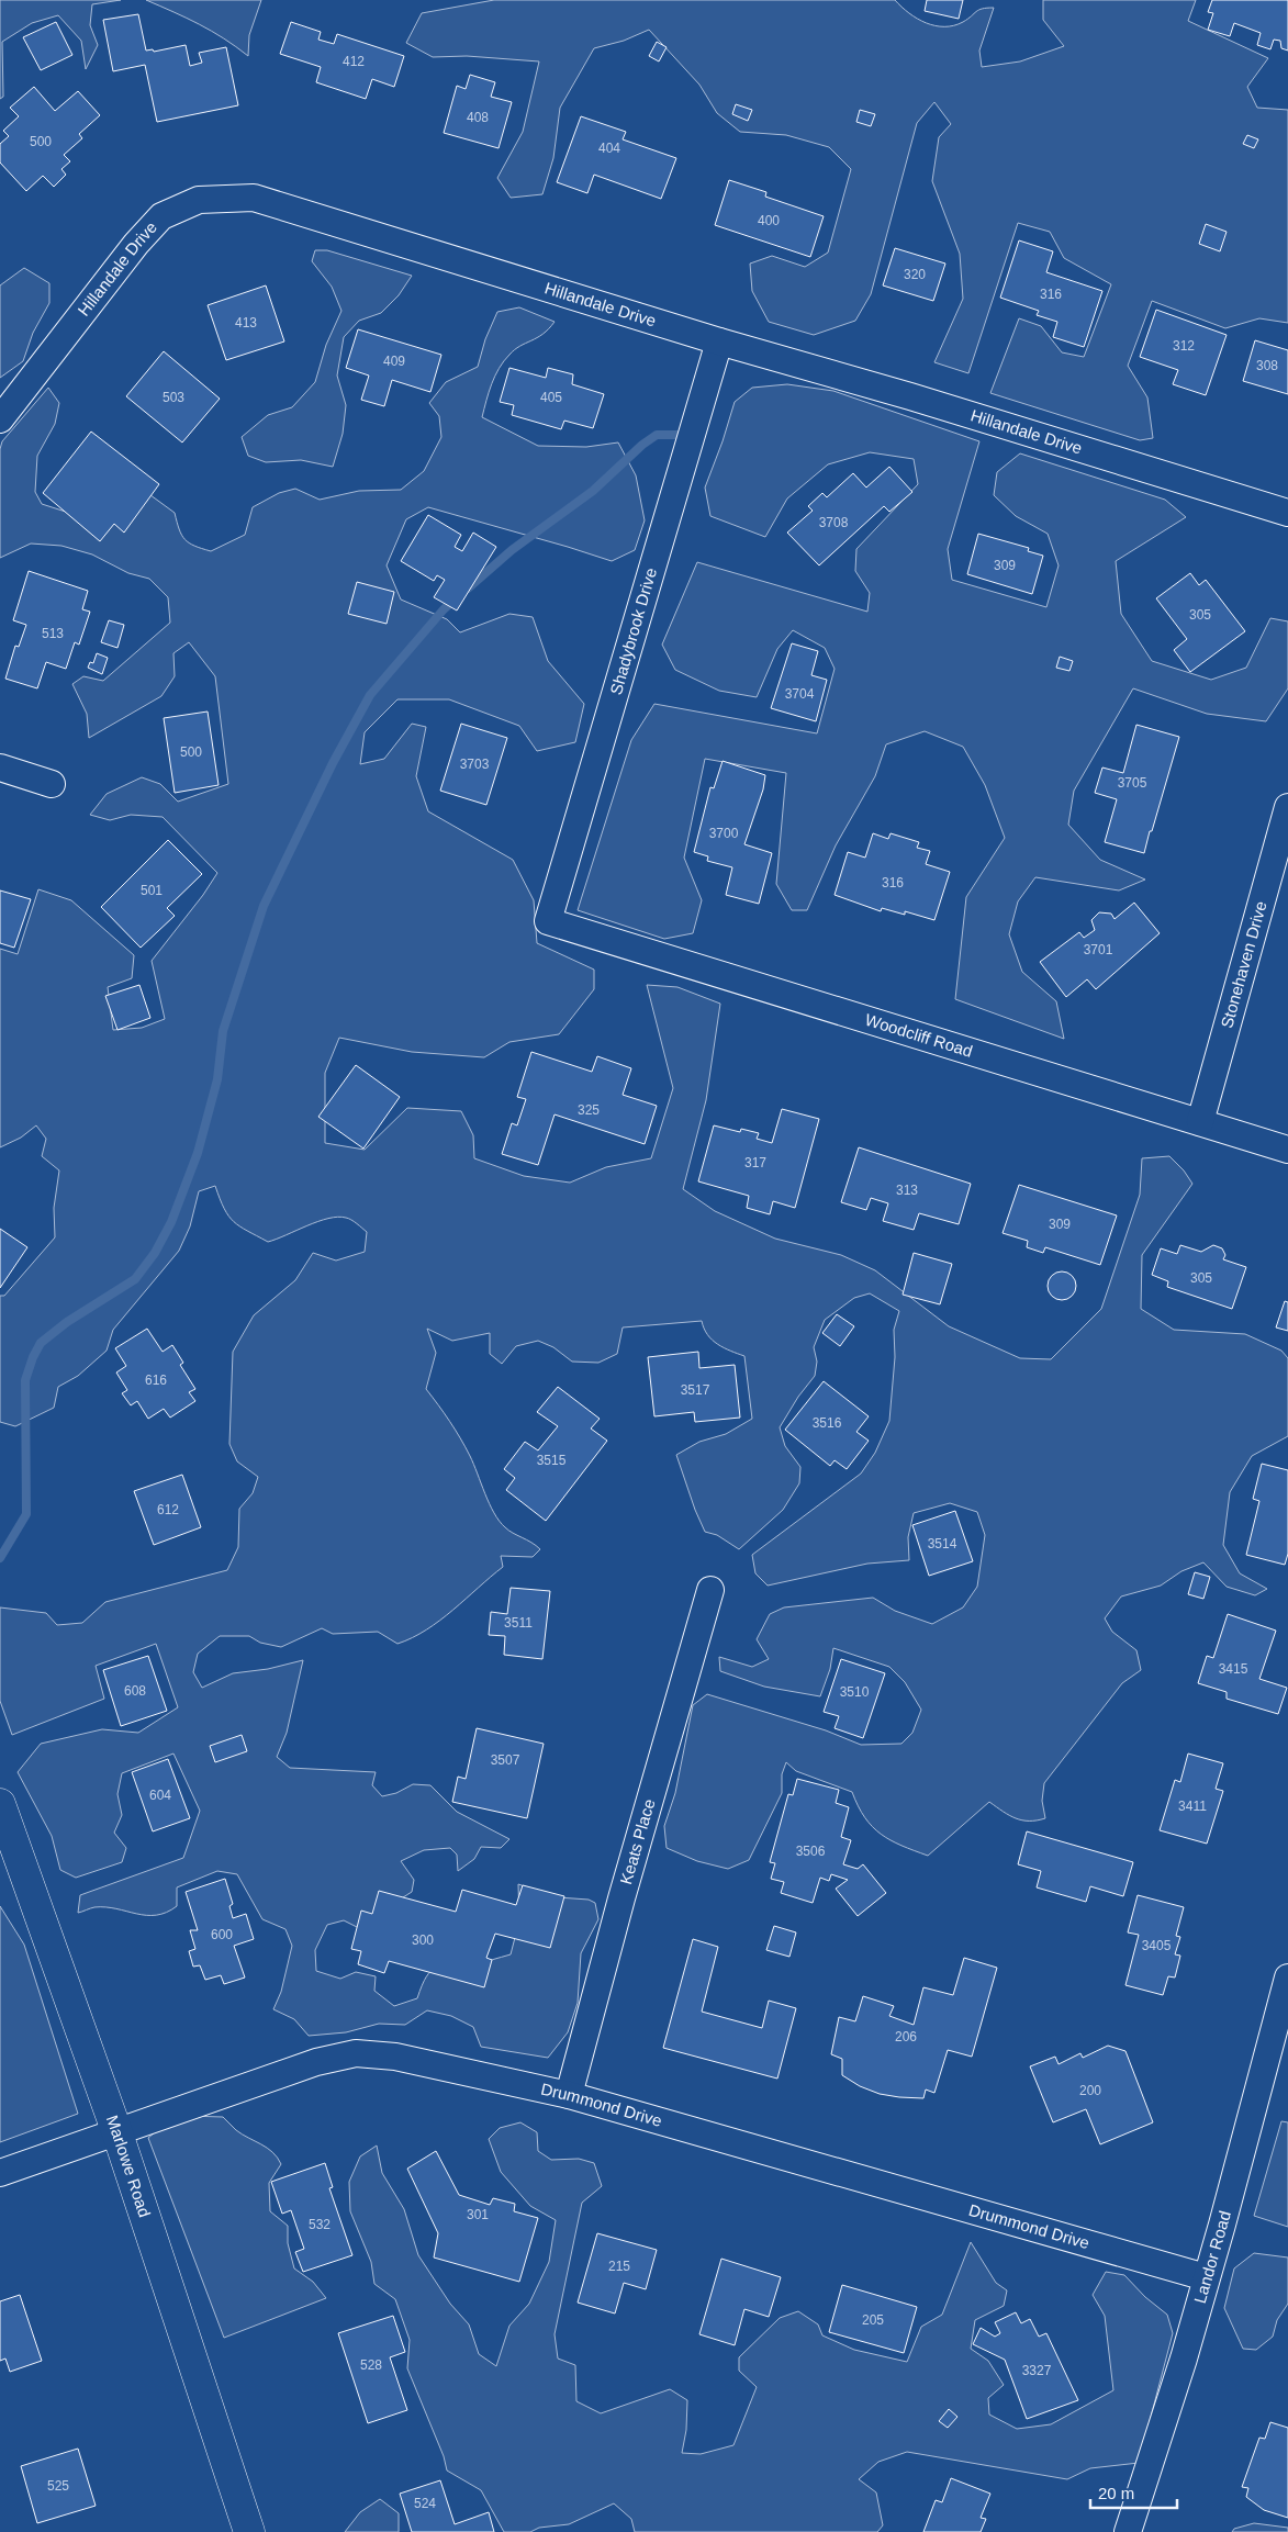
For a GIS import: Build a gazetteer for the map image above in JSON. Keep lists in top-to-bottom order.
{
  "streets": {
    "street": [
      "Hillandale Drive",
      "Shadybrook Drive",
      "Stonehaven Drive",
      "Woodcliff Road",
      "Keats Place",
      "Drummond Drive",
      "Marlowe Road",
      "Landor Road"
    ]
  },
  "crossings": [
    ["Hillandale Drive", "Shadybrook Drive"],
    ["Shadybrook Drive", "Woodcliff Road"],
    ["Stonehaven Drive", "Woodcliff Road"],
    ["Keats Place", "Drummond Drive"],
    ["Drummond Drive", "Marlowe Road"],
    ["Drummond Drive", "Landor Road"]
  ],
  "house_numbers": [
    "412",
    "408",
    "500",
    "404",
    "400",
    "320",
    "316",
    "413",
    "312",
    "409",
    "308",
    "503",
    "405",
    "3708",
    "309",
    "305",
    "513",
    "3704",
    "500",
    "3703",
    "3705",
    "3700",
    "316",
    "501",
    "3701",
    "325",
    "317",
    "313",
    "309",
    "305",
    "616",
    "3517",
    "3516",
    "3515",
    "612",
    "3514",
    "3511",
    "3415",
    "608",
    "3510",
    "3507",
    "604",
    "3411",
    "3506",
    "600",
    "300",
    "3405",
    "206",
    "200",
    "301",
    "532",
    "215",
    "205",
    "528",
    "3327",
    "525",
    "524"
  ],
  "scale_bar": "20 m"
}
